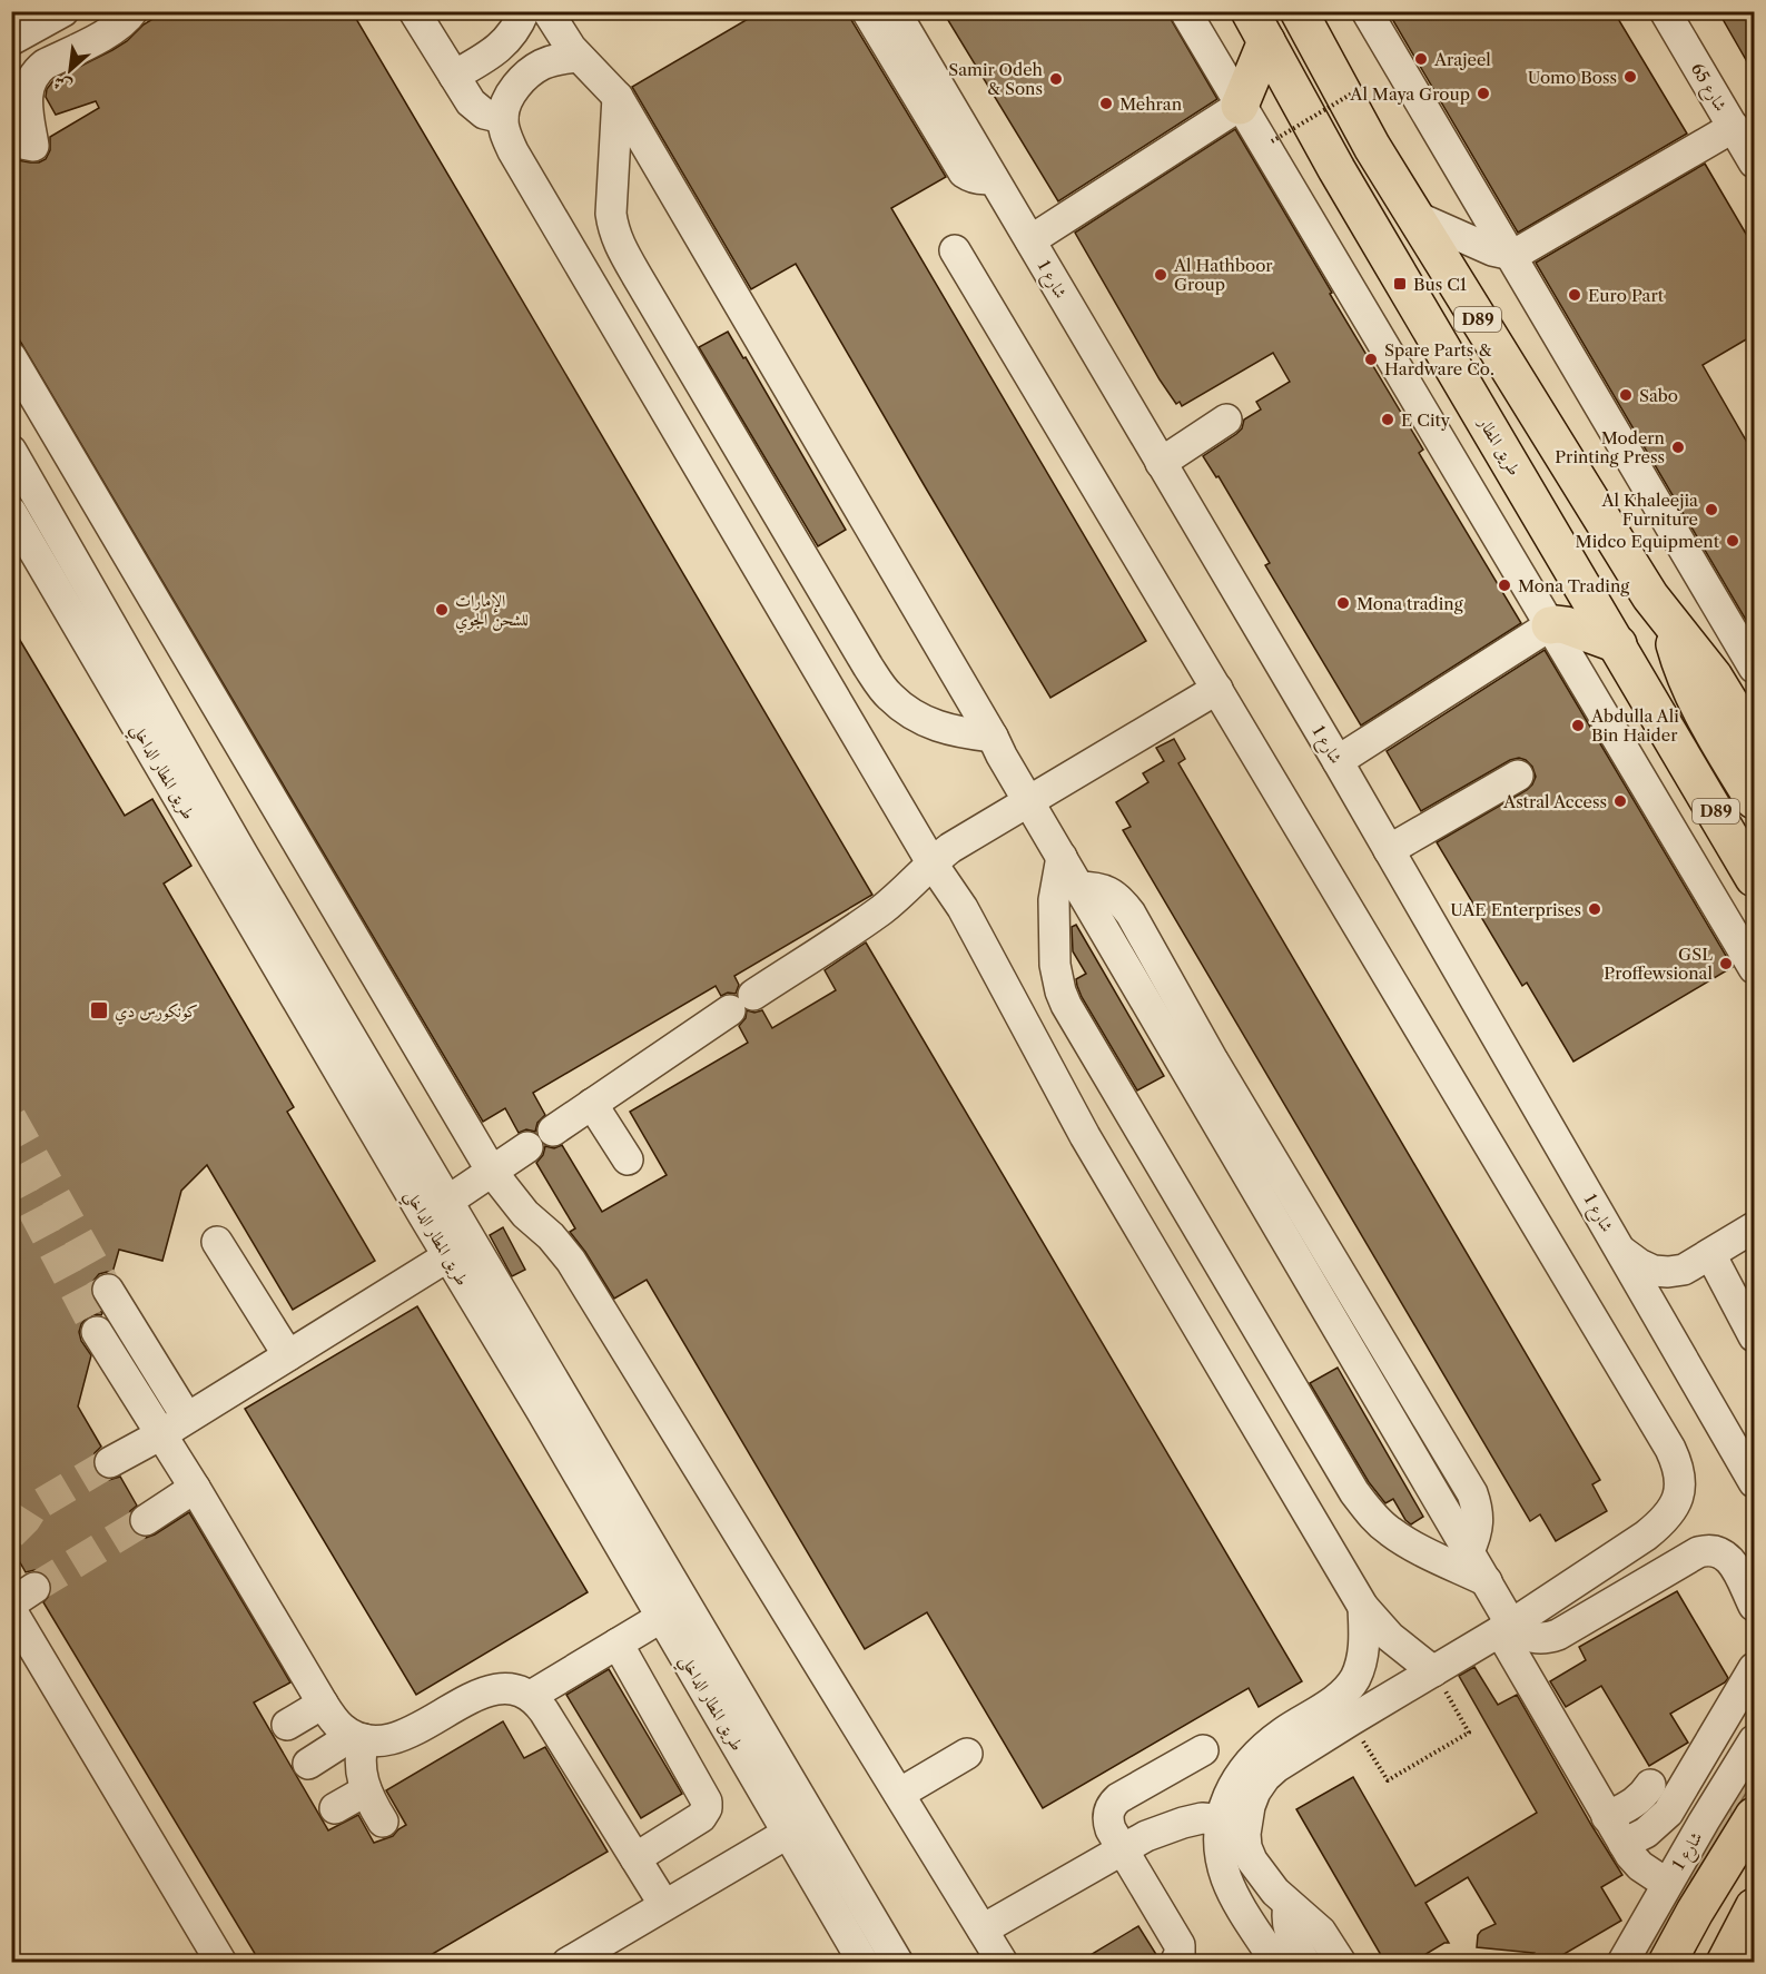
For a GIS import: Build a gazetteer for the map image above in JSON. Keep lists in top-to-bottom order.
{
  "streets": {
    "main road": ["D89", "طريق المطار"],
    "street": ["شارع 65", "شارع 1", "طريق المطار الداخلي"]
  },
  "places": {
    "other": [
      "Arajeel",
      "Uomo Boss",
      "Samir Odeh & Sons",
      "Al Maya Group",
      "Mehran",
      "Al Hathboor Group",
      "Euro Part",
      "Spare Parts & Hardware Co.",
      "Sabo",
      "E City",
      "Modern Printing Press",
      "Al Khaleejia Furniture",
      "Midco Equipment",
      "Mona Trading",
      "Mona trading",
      "الإمارات للشحن الجوي",
      "Abdulla Ali Bin Haider",
      "Astral Access",
      "UAE Enterprises",
      "GSL Proffewsional"
    ],
    "transit": ["Bus C1", "كونكورس دي"]
  },
  "north": "bottom left"
}
